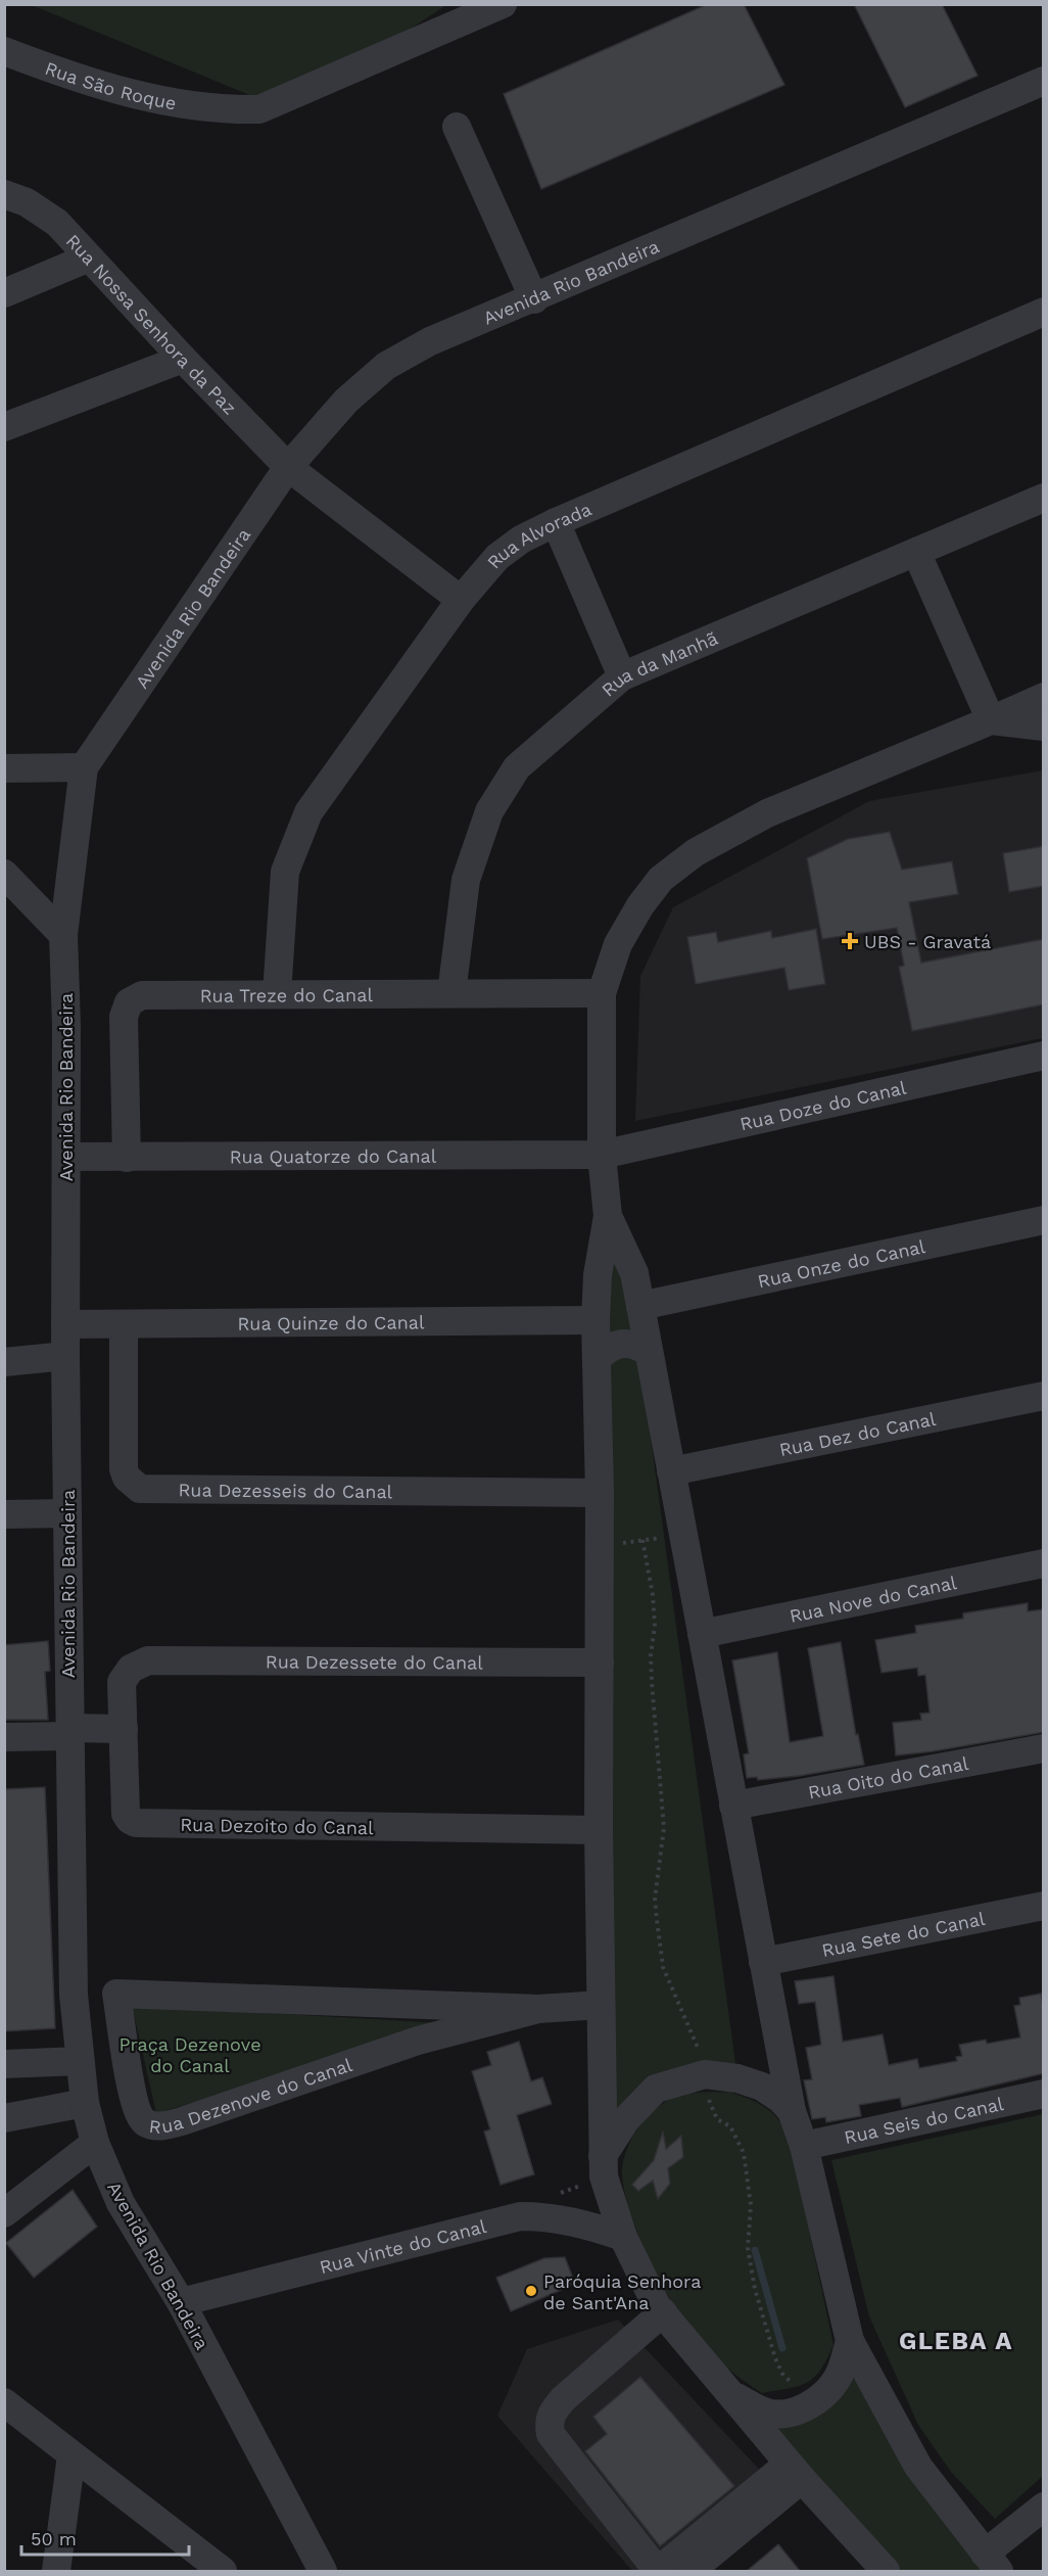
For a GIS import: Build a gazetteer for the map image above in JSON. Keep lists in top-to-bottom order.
{
  "streets": {
    "street": [
      "Rua São Roque",
      "Avenida Rio Bandeira",
      "Rua Nossa Senhora da Paz",
      "Rua Alvorada",
      "Rua da Manhã",
      "Rua Treze do Canal",
      "Rua Doze do Canal",
      "Rua Quatorze do Canal",
      "Rua Onze do Canal",
      "Rua Quinze do Canal",
      "Rua Dez do Canal",
      "Rua Dezesseis do Canal",
      "Rua Nove do Canal",
      "Rua Dezessete do Canal",
      "Rua Oito do Canal",
      "Rua Dezoito do Canal",
      "Rua Sete do Canal",
      "Rua Dezenove do Canal",
      "Rua Seis do Canal",
      "Rua Vinte do Canal"
    ]
  },
  "crossings": [
    ["Avenida Rio Bandeira", "Rua Nossa Senhora da Paz"],
    ["Avenida Rio Bandeira", "Rua Quatorze do Canal"],
    ["Avenida Rio Bandeira", "Rua Quinze do Canal"],
    ["Avenida Rio Bandeira", "Rua Vinte do Canal"],
    ["Rua Nossa Senhora da Paz", "Rua Alvorada"],
    ["Rua Alvorada", "Rua Treze do Canal"],
    ["Rua da Manhã", "Rua Treze do Canal"],
    ["Rua Treze do Canal", "Rua Quatorze do Canal"],
    ["Rua Doze do Canal", "Rua Quatorze do Canal"],
    ["Rua Quinze do Canal", "Rua Dezesseis do Canal"],
    ["Rua Dezessete do Canal", "Rua Dezoito do Canal"]
  ],
  "districts": ["GLEBA A"],
  "parks": ["Praça Dezenove do Canal"],
  "places": {
    "health": ["UBS - Gravatá"],
    "other": ["Paróquia Senhora de Sant'Ana"]
  },
  "scale_bar": "50 m"
}
